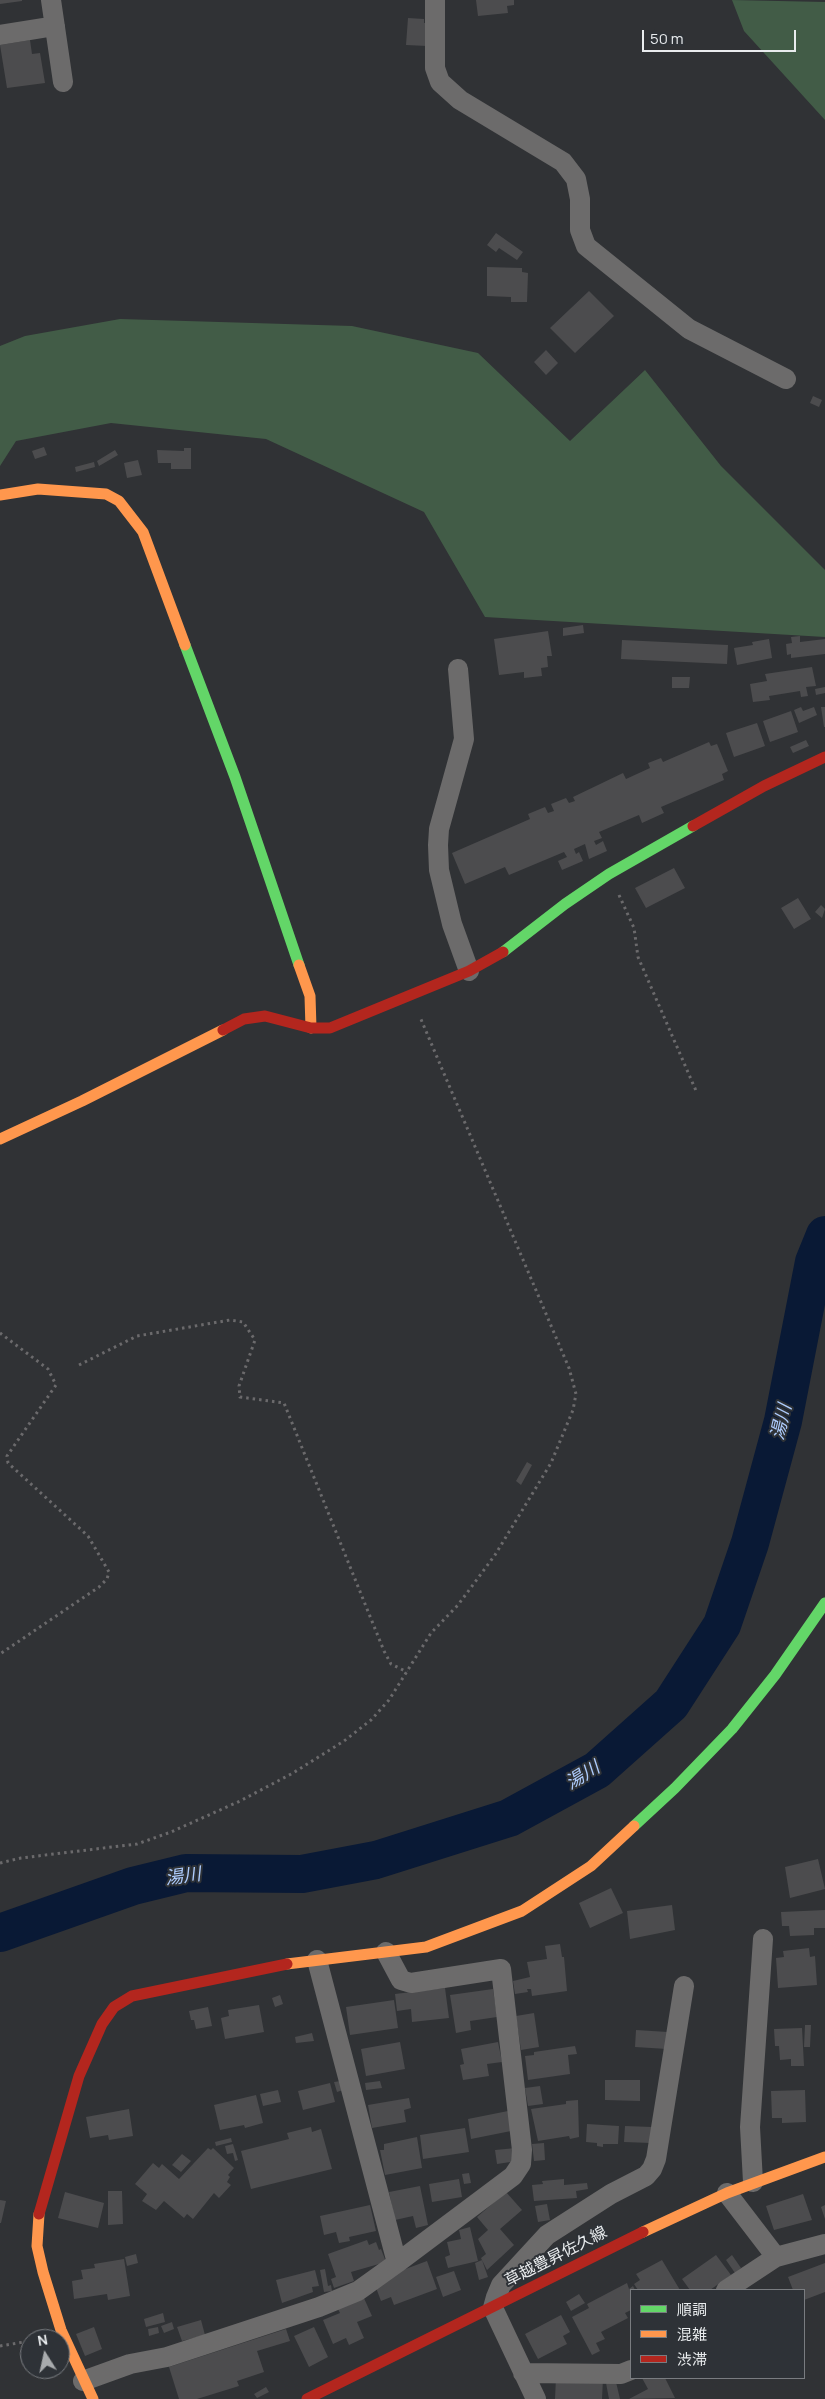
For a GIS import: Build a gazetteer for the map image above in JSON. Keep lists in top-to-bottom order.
{
  "streets": {
    "street": ["草越豊昇佐久線"]
  },
  "water": ["湯川"],
  "legend": ["順調", "混雑", "渋滞"],
  "scale_bar": "50 m",
  "north": "top"
}
